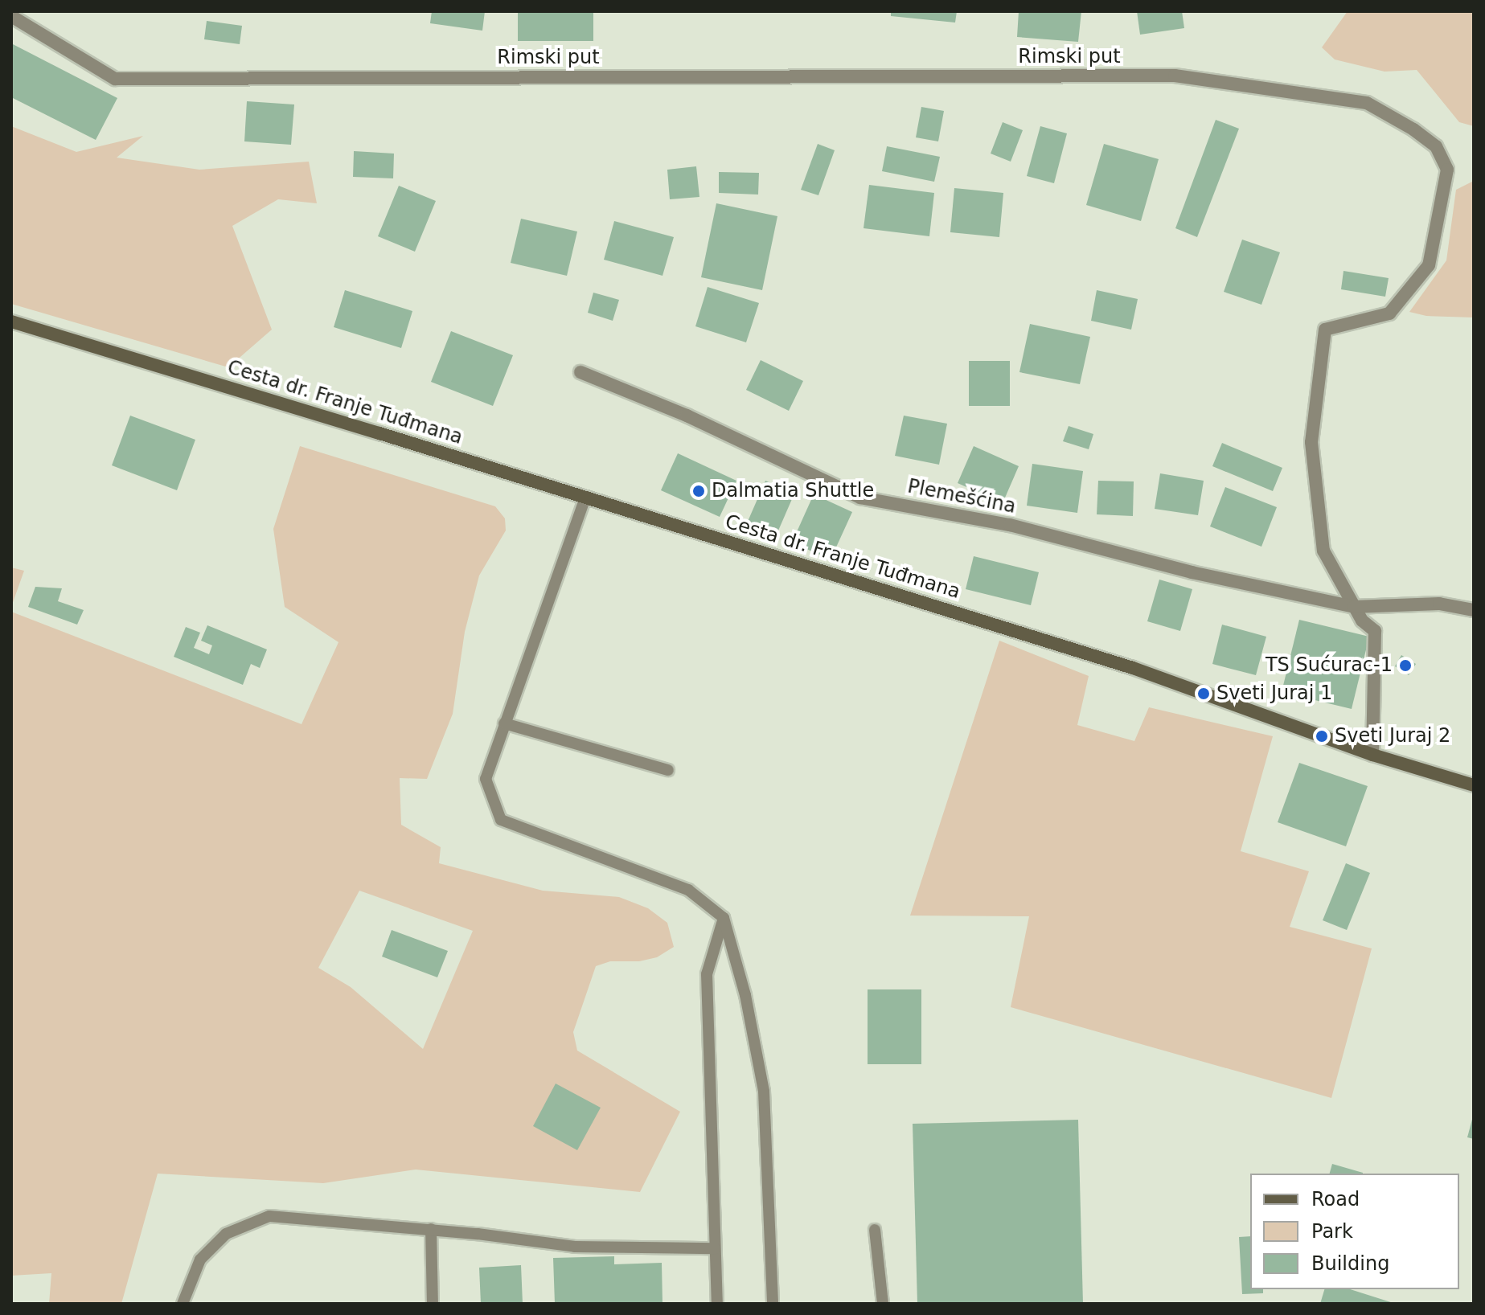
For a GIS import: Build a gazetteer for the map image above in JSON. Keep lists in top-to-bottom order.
{
  "streets": {
    "main road": ["Cesta dr. Franje Tuđmana"],
    "street": ["Rimski put", "Plemešćina"]
  },
  "crossings": [
    ["Rimski put", "Cesta dr. Franje Tuđmana"],
    ["Rimski put", "Plemešćina"]
  ],
  "places": [
    "Dalmatia Shuttle",
    "TS Sućurac-1",
    "Sveti Juraj 1",
    "Sveti Juraj 2"
  ],
  "legend": ["Road", "Park", "Building"]
}
